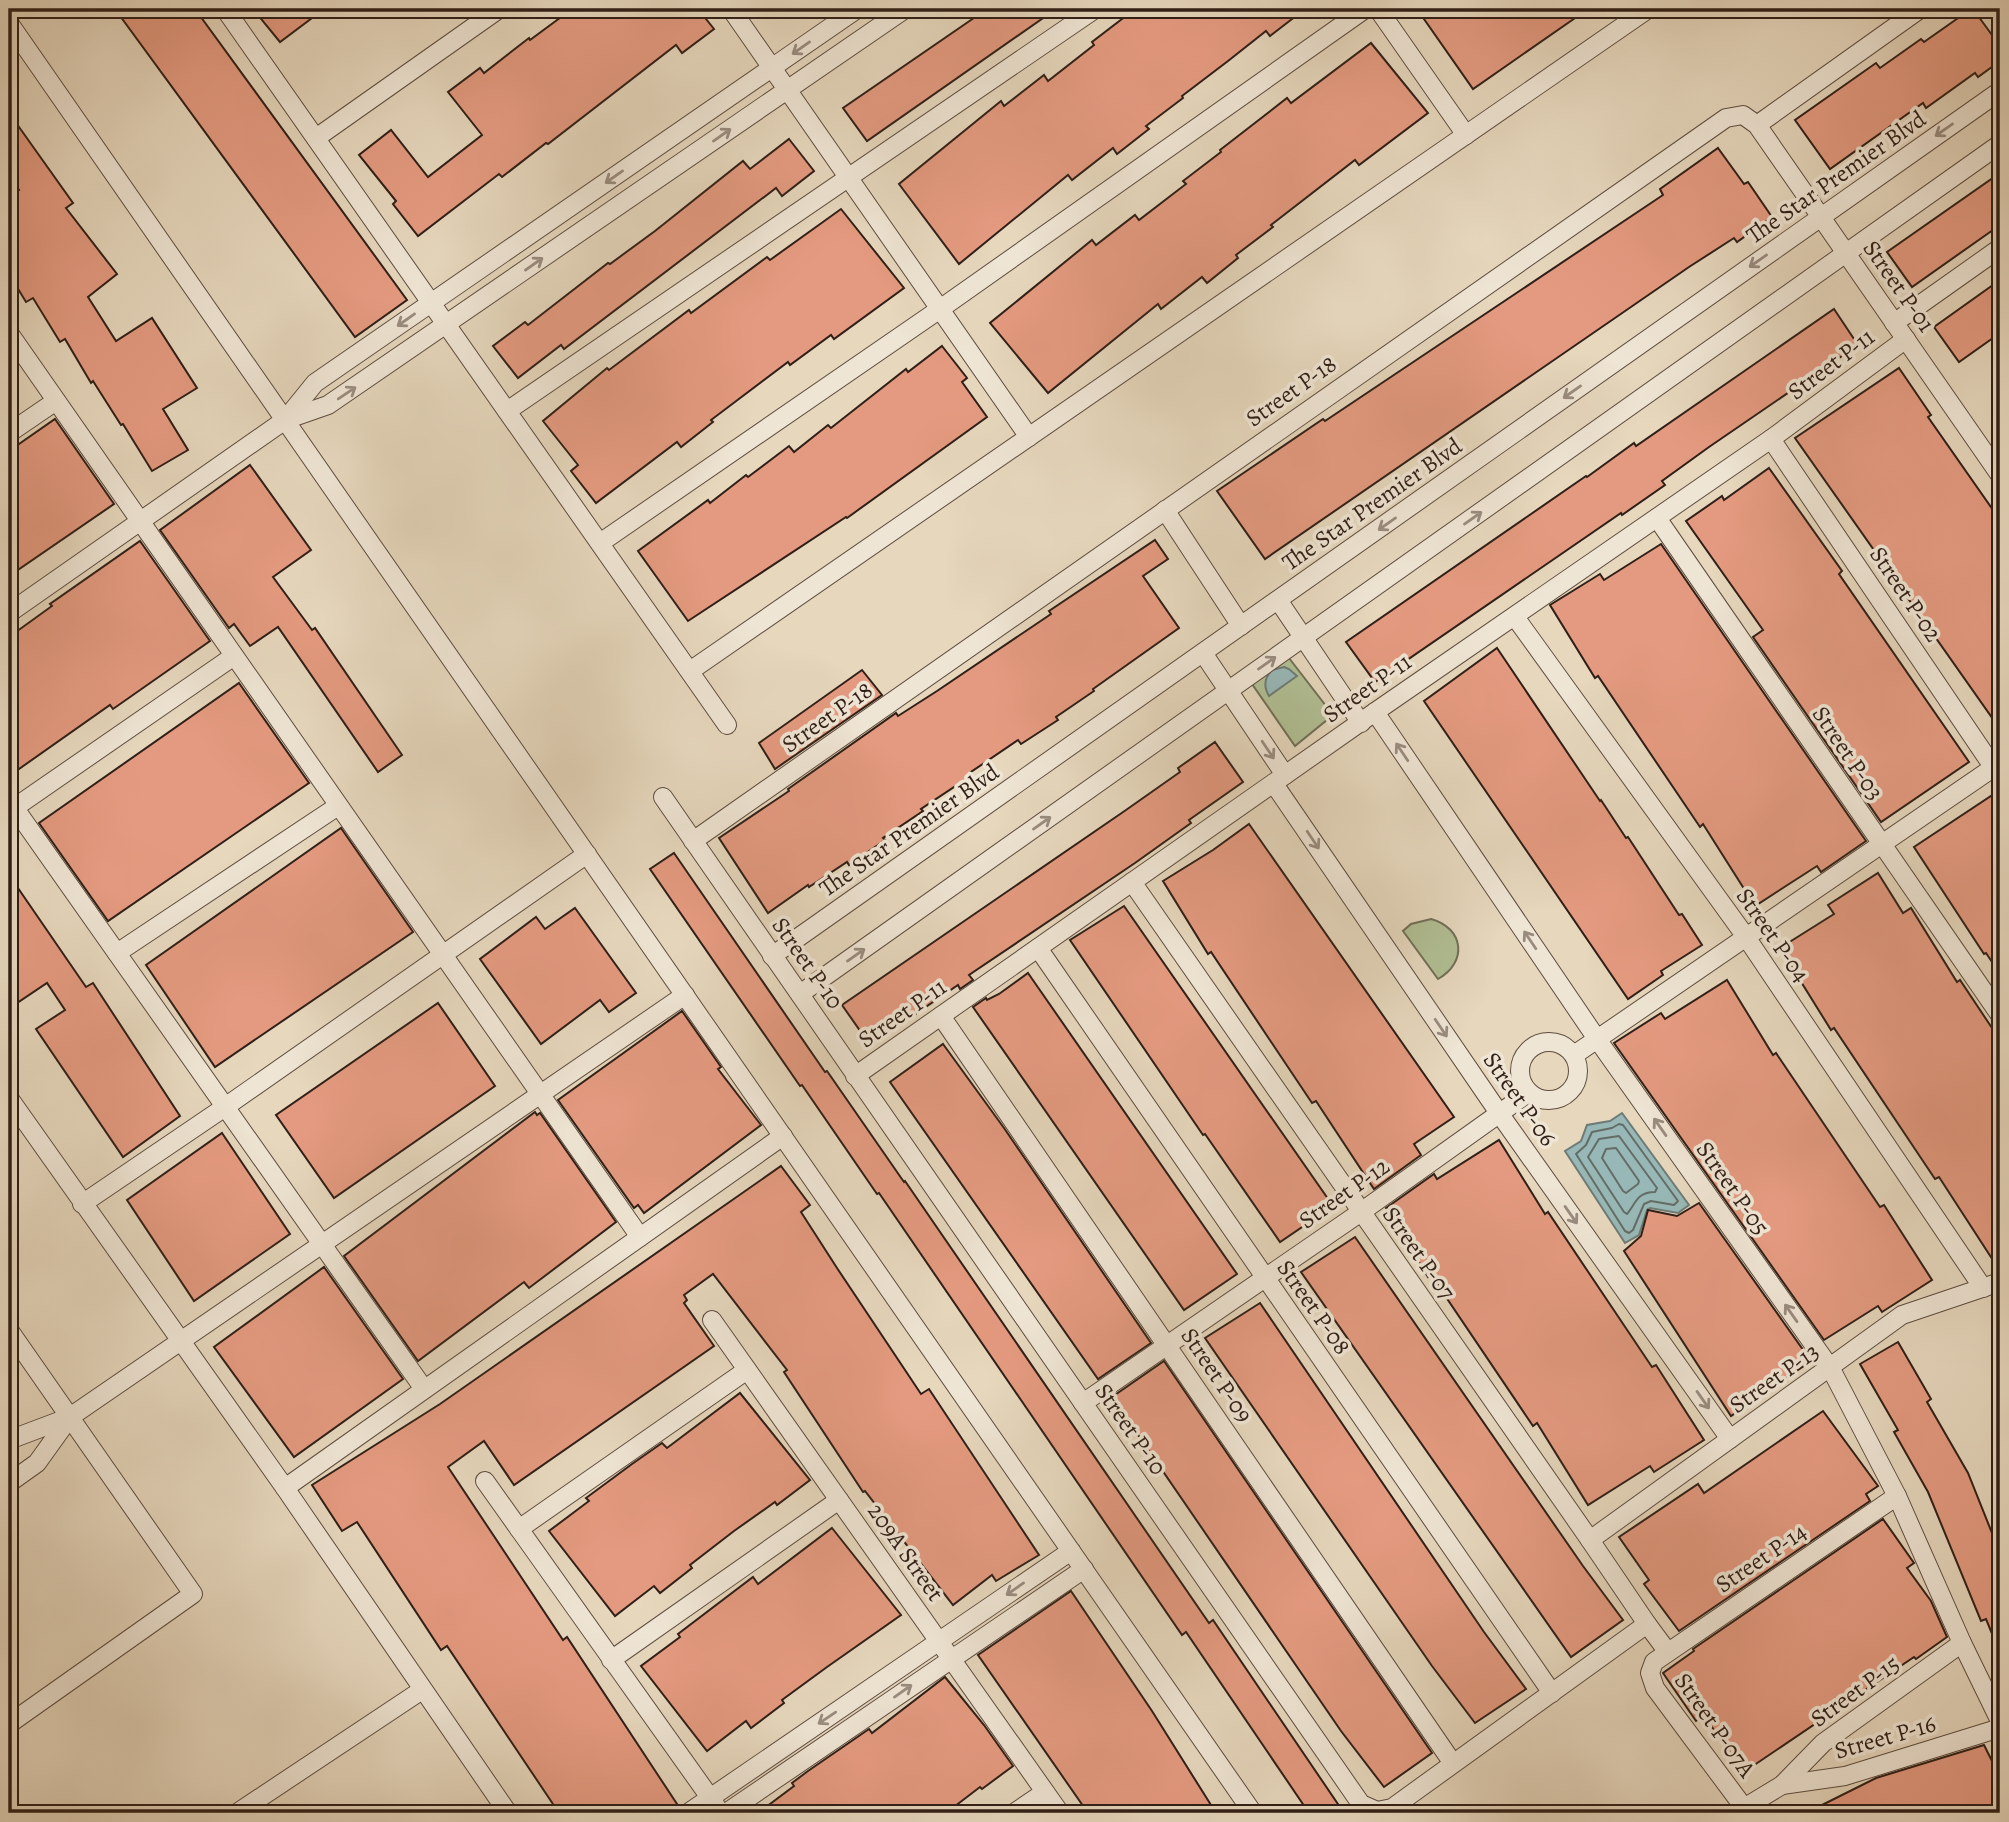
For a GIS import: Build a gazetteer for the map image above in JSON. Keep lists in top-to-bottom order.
{
  "streets": {
    "street": [
      "The Star Premier Blvd",
      "Street P-01",
      "Street P-11",
      "Street P-18",
      "Street P-02",
      "Street P-03",
      "Street P-04",
      "Street P-10",
      "Street P-06",
      "Street P-05",
      "Street P-12",
      "Street P-07",
      "Street P-08",
      "Street P-09",
      "Street P-13",
      "209A Street",
      "Street P-14",
      "Street P-15",
      "Street P-07A",
      "Street P-16"
    ]
  },
  "crossings": [
    ["The Star Premier Blvd", "Street P-01"],
    ["The Star Premier Blvd", "Street P-10"],
    ["The Star Premier Blvd", "Street P-06"],
    ["Street P-01", "Street P-11"],
    ["Street P-01", "Street P-18"],
    ["Street P-11", "Street P-02"],
    ["Street P-11", "Street P-03"],
    ["Street P-11", "Street P-04"],
    ["Street P-11", "Street P-10"],
    ["Street P-11", "Street P-06"],
    ["Street P-11", "Street P-05"],
    ["Street P-11", "Street P-07"],
    ["Street P-11", "Street P-08"],
    ["Street P-11", "Street P-09"],
    ["Street P-18", "Street P-10"],
    ["Street P-04", "Street P-13"],
    ["Street P-10", "Street P-12"],
    ["Street P-10", "Street P-07"],
    ["Street P-10", "Street P-08"],
    ["Street P-10", "Street P-09"],
    ["Street P-06", "Street P-12"],
    ["Street P-06", "Street P-13"],
    ["Street P-05", "Street P-13"],
    ["Street P-05", "Street P-14"],
    ["Street P-05", "Street P-15"],
    ["Street P-12", "Street P-07"],
    ["Street P-12", "Street P-08"],
    ["Street P-12", "Street P-09"],
    ["Street P-07", "Street P-13"],
    ["Street P-07", "Street P-14"],
    ["Street P-07", "Street P-07A"],
    ["Street P-14", "Street P-07A"],
    ["Street P-15", "Street P-16"]
  ],
  "one_way": ["Street P-06", "Street P-05"]
}
